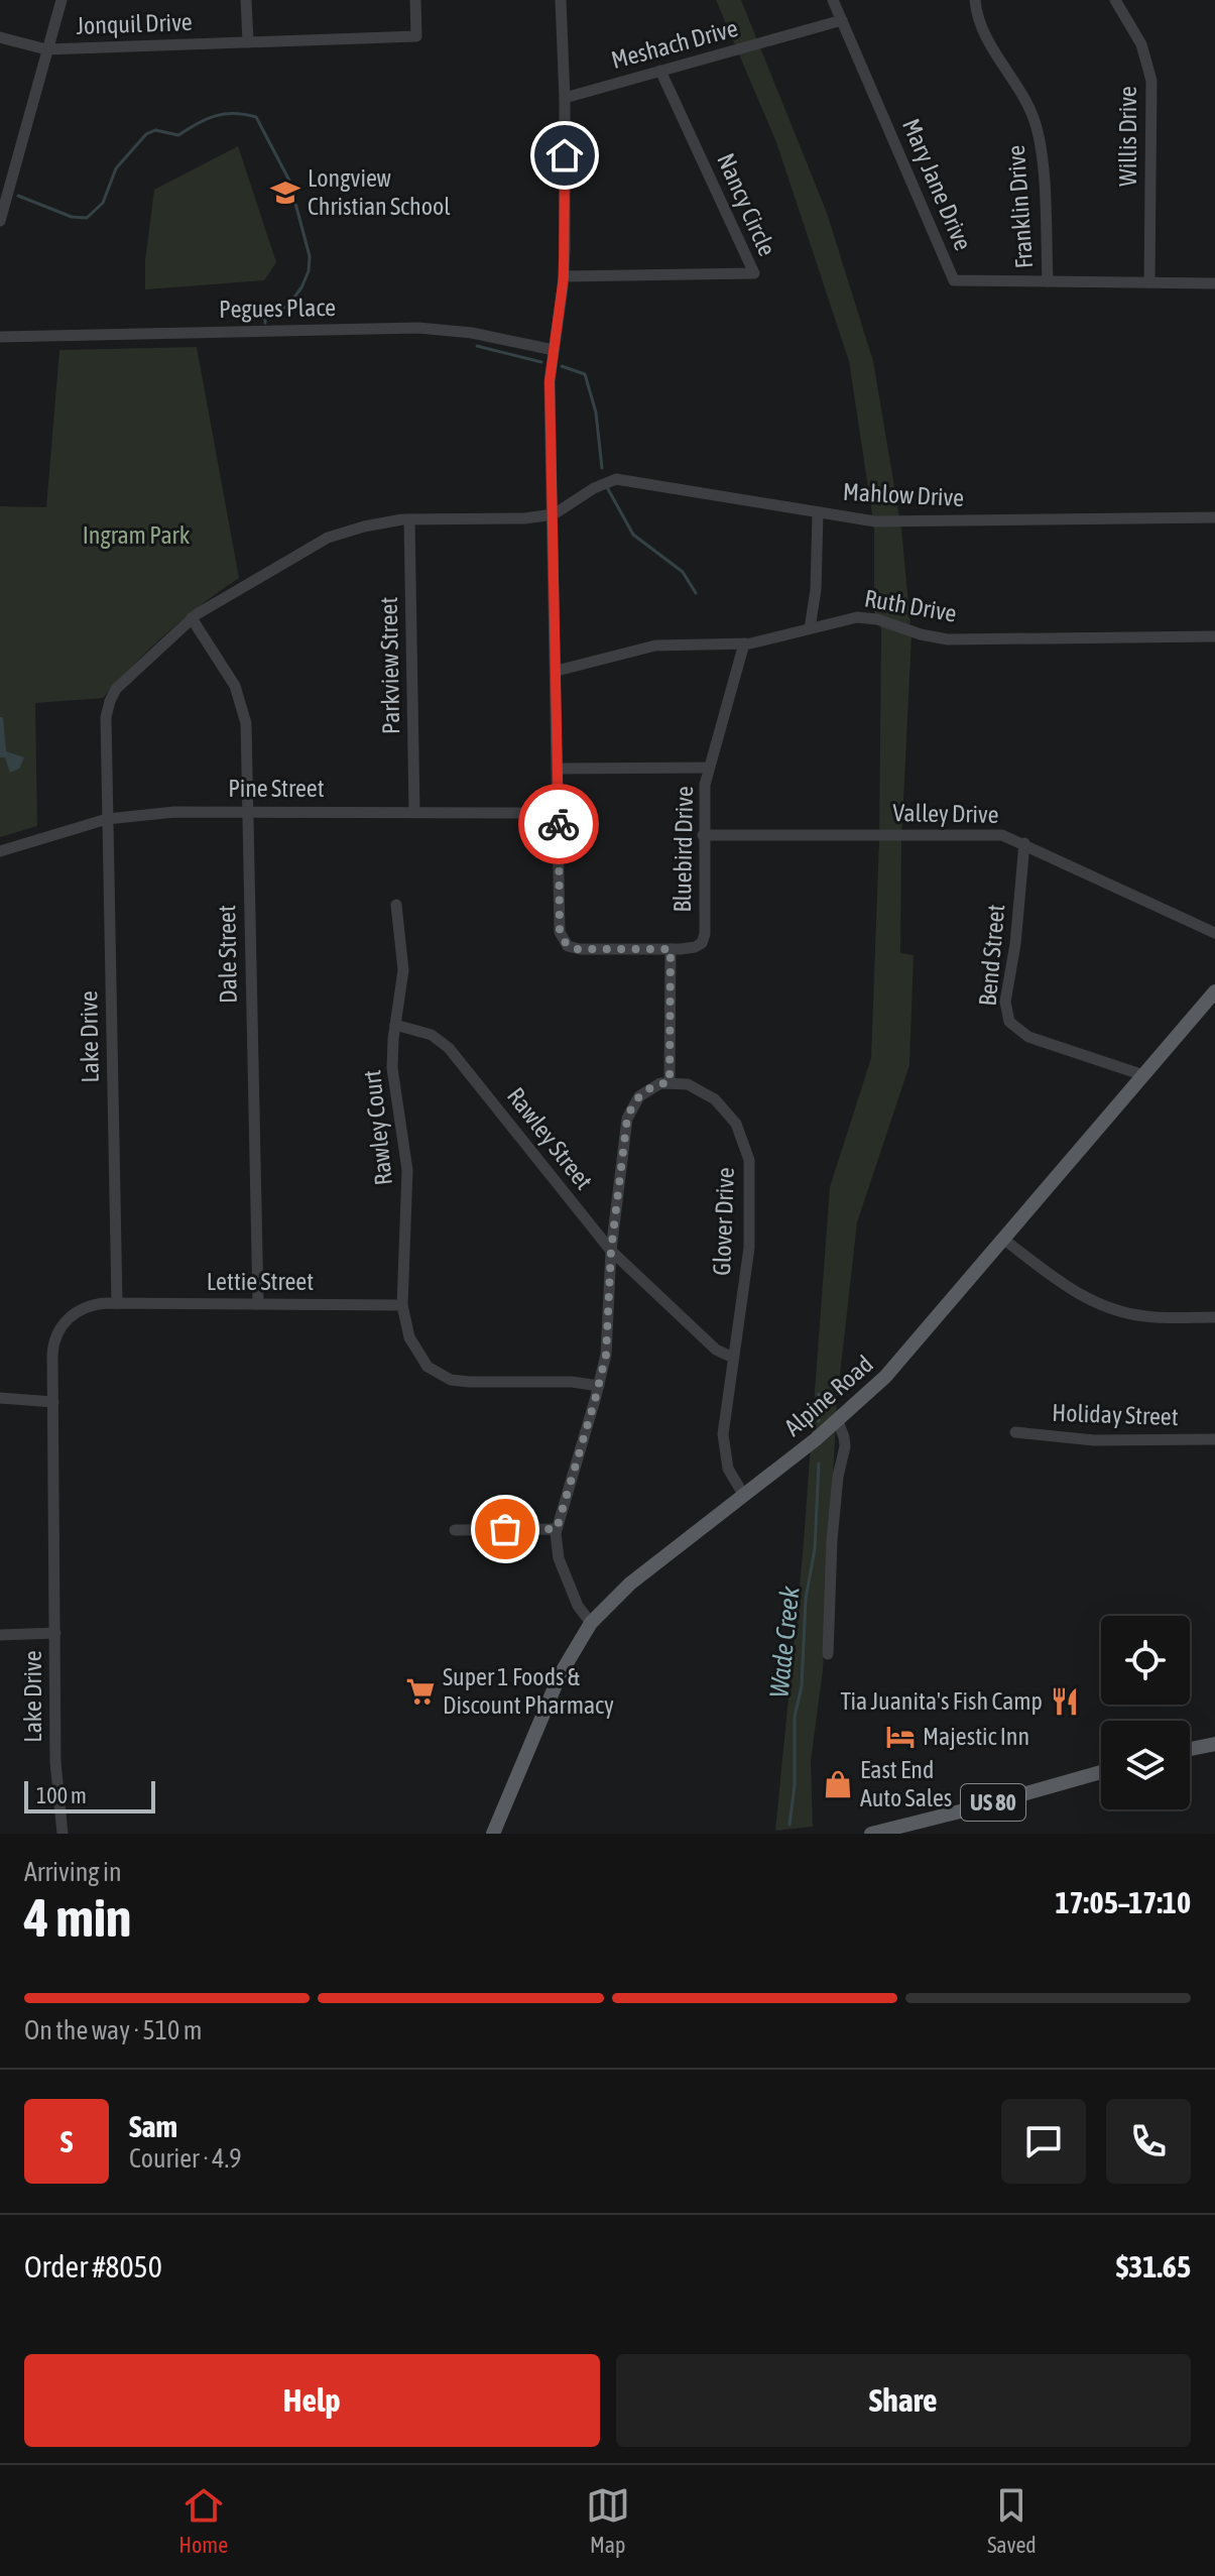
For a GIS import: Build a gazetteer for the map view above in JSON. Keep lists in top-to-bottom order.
{
  "streets": {
    "main road": ["Alpine Road", "US 80"],
    "street": [
      "Jonquil Drive",
      "Meshach Drive",
      "Willis Drive",
      "Mary Jane Drive",
      "Nancy Circle",
      "Franklin Drive",
      "Pegues Place",
      "Mahlow Drive",
      "Ruth Drive",
      "Parkview Street",
      "Pine Street",
      "Valley Drive",
      "Bluebird Drive",
      "Dale Street",
      "Bend Street",
      "Lake Drive",
      "Rawley Court",
      "Rawley Street",
      "Glover Drive",
      "Lettie Street",
      "Holiday Street"
    ]
  },
  "crossings": [
    ["Meshach Drive", "Mary Jane Drive"],
    ["Meshach Drive", "Nancy Circle"],
    ["Willis Drive", "Mary Jane Drive"],
    ["Mary Jane Drive", "Franklin Drive"],
    ["Mahlow Drive", "Lake Drive"],
    ["Ruth Drive", "Bluebird Drive"],
    ["Parkview Street", "Pine Street"],
    ["Parkview Street", "Lake Drive"],
    ["Pine Street", "Dale Street"],
    ["Pine Street", "Lake Drive"],
    ["Valley Drive", "Bluebird Drive"],
    ["Valley Drive", "Bend Street"],
    ["Dale Street", "Lake Drive"],
    ["Dale Street", "Lettie Street"],
    ["Bend Street", "Alpine Road"],
    ["Lake Drive", "Lettie Street"],
    ["Rawley Court", "Rawley Street"],
    ["Rawley Court", "Lettie Street"],
    ["Rawley Street", "Glover Drive"],
    ["Glover Drive", "Alpine Road"]
  ],
  "water": ["Wade Creek"],
  "parks": ["Ingram Park"],
  "places": {
    "school or university": ["Longview Christian School"],
    "supermarket": ["Super 1 Foods & Discount Pharmacy"],
    "restaurant": ["Tia Juanita's Fish Camp"],
    "hotel": ["Majestic Inn"],
    "shop": ["East End Auto Sales"]
  },
  "scale_bar": "100 m",
  "page": {
    "scale": "100 m",
    "heading": ["4 min", "Arriving in", "17:05–17:10"],
    "panel": [
      "Sam",
      "Courier · 4.9",
      "Order #8050",
      "$31.65"
    ],
    "bar": "On the way · 510 m",
    "round": "S",
    "buttons": ["Help", "Share"],
    "tabs": ["Home", "Map", "Saved"]
  }
}
